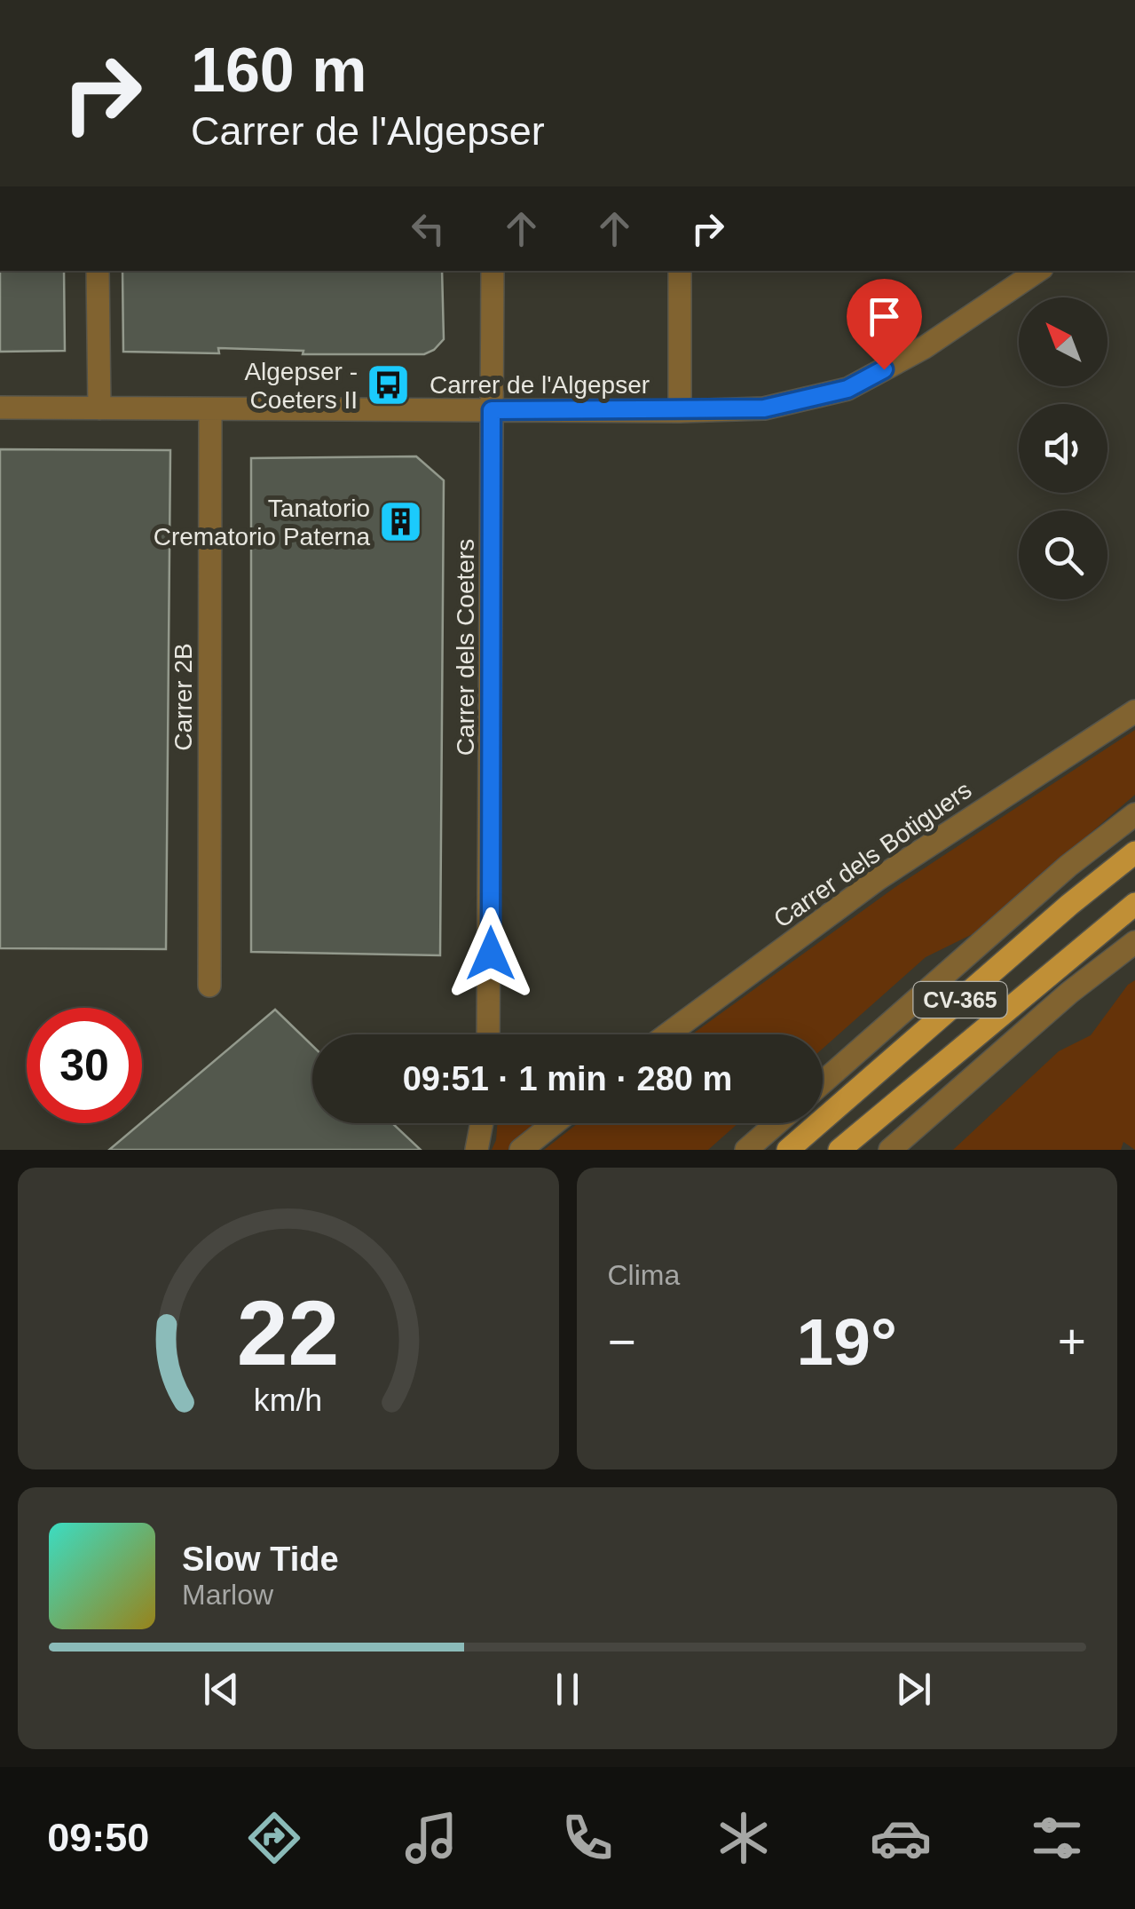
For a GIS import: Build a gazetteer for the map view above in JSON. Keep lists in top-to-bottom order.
{
  "streets": {
    "main road": ["CV-365"],
    "street": [
      "Carrer de l'Algepser",
      "Carrer dels Coeters",
      "Carrer 2B",
      "Carrer dels Botiguers"
    ]
  },
  "crossings": [
    ["Carrer de l'Algepser", "Carrer dels Coeters"],
    ["Carrer de l'Algepser", "Carrer 2B"]
  ],
  "places": {
    "bus stop": ["Algepser - Coeters II"],
    "building": ["Tanatorio Crematorio Paterna"]
  },
  "north": "top left",
  "page": {
    "turn": ["160 m", "Carrer de l'Algepser"],
    "limit": "30",
    "trip": "09:51 · 1 min · 280 m",
    "tile": "Clima",
    "heat": ["−", "19°", "+"],
    "song": ["Slow Tide", "Marlow"],
    "tabs": "09:50",
    "gauge": ["22", "km/h"]
  }
}
